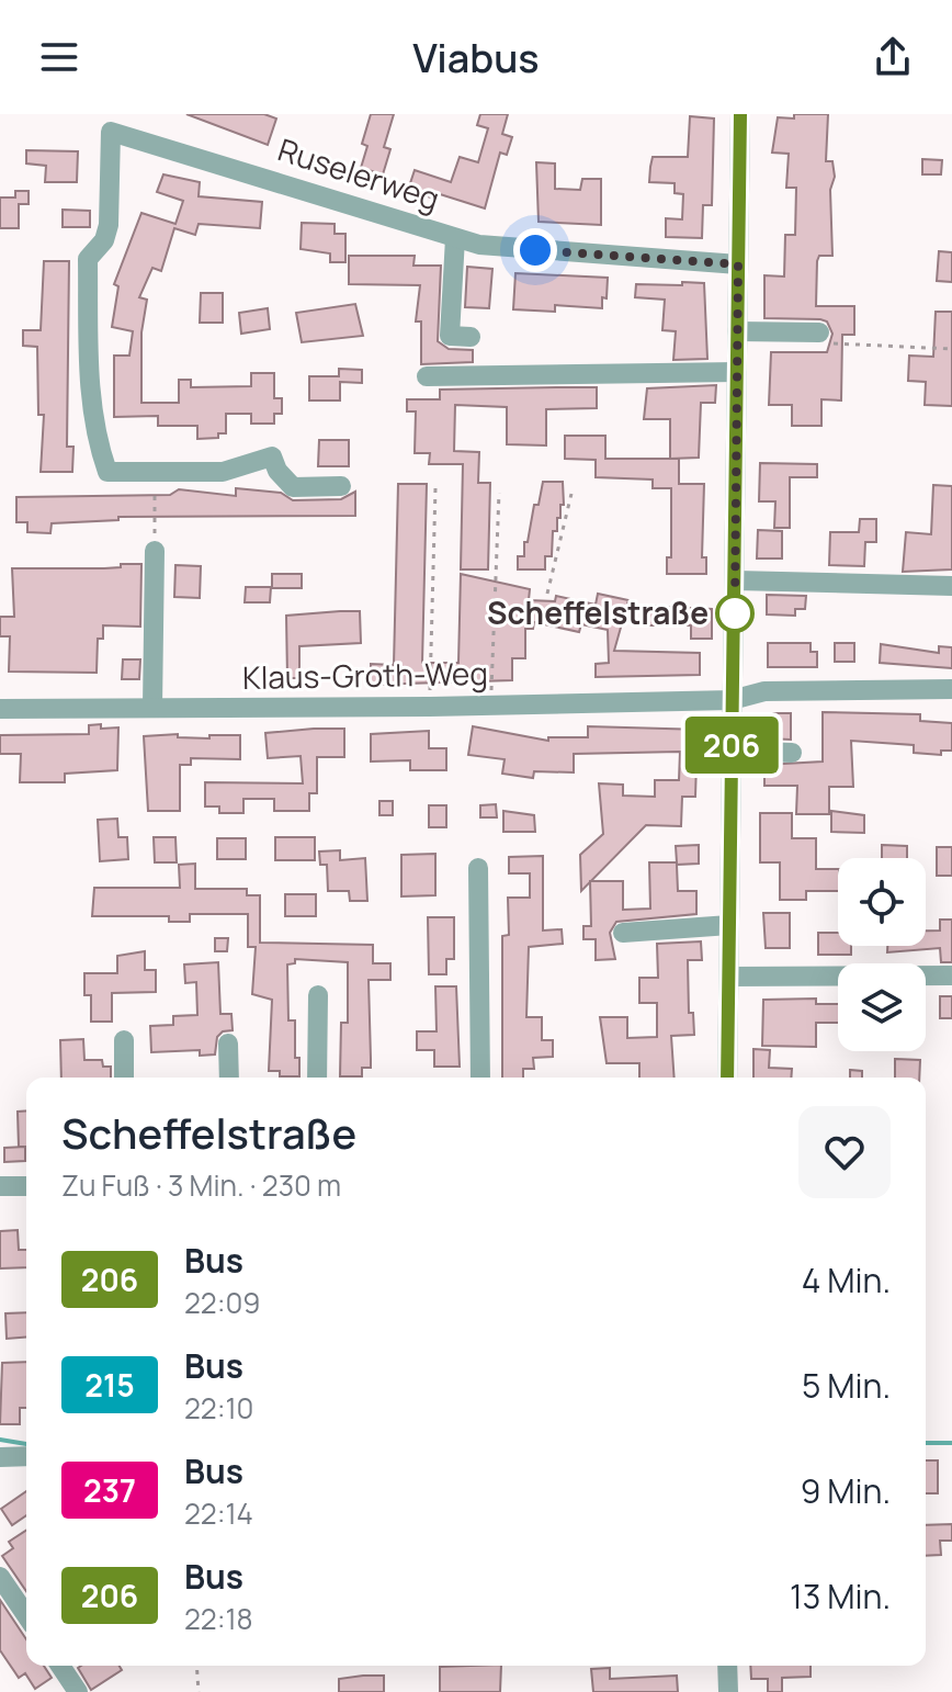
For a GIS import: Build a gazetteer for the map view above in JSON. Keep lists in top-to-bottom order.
{
  "streets": {
    "street": ["Ruselerweg", "Klaus-Groth-Weg"]
  },
  "places": ["Scheffelstraße"],
  "lines": ["bus line 206"],
  "page": {
    "header": "Viabus",
    "on_map": "206",
    "heading": ["Scheffelstraße", "Zu Fuß · 3 Min. · 230 m"],
    "list": [
      {
        "mark": "206",
        "name": "Bus",
        "note": "22:09",
        "value": "4 Min."
      },
      {
        "mark": "215",
        "name": "Bus",
        "note": "22:10",
        "value": "5 Min."
      },
      {
        "mark": "237",
        "name": "Bus",
        "note": "22:14",
        "value": "9 Min."
      },
      {
        "mark": "206",
        "name": "Bus",
        "note": "22:18",
        "value": "13 Min."
      }
    ]
  }
}
